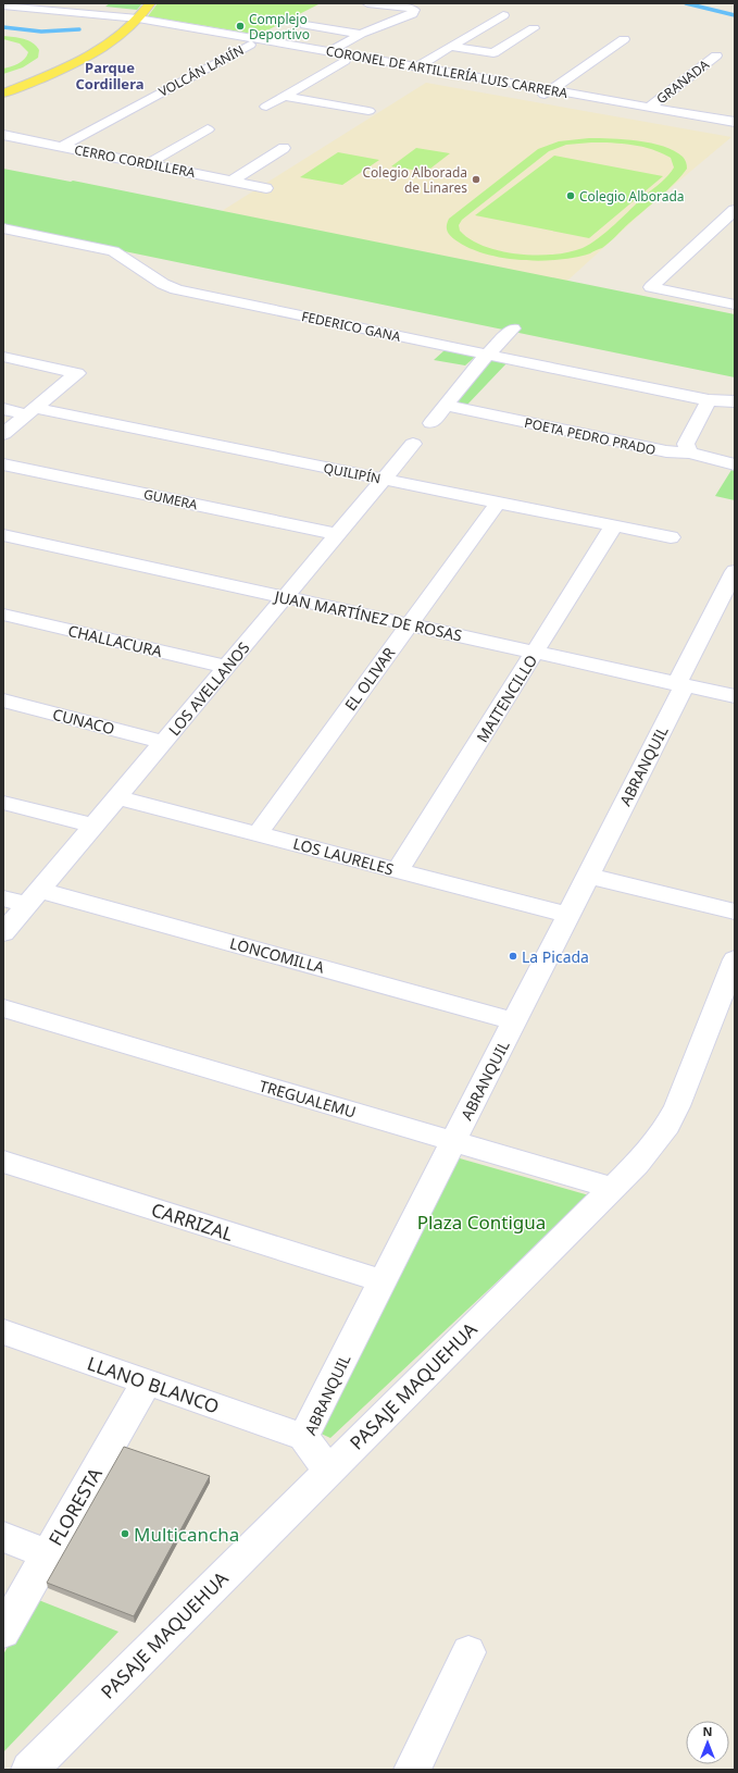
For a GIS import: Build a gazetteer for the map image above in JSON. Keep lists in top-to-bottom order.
{
  "streets": {
    "street": [
      "VOLCÁN LANÍN",
      "CORONEL DE ARTILLERÍA LUIS CARRERA",
      "GRANADA",
      "CERRO CORDILLERA",
      "FEDERICO GANA",
      "POETA PEDRO PRADO",
      "QUILIPÍN",
      "GUMERA",
      "JUAN MARTÍNEZ DE ROSAS",
      "CHALLACURA",
      "EL OLIVAR",
      "LOS AVELLANOS",
      "MAITENCILLO",
      "CUNACO",
      "ABRANQUIL",
      "LOS LAURELES",
      "LONCOMILLA",
      "TREGUALEMU",
      "CARRIZAL",
      "LLANO BLANCO",
      "PASAJE MAQUEHUA",
      "FLORESTA"
    ]
  },
  "crossings": [
    ["VOLCÁN LANÍN", "CORONEL DE ARTILLERÍA LUIS CARRERA"],
    ["VOLCÁN LANÍN", "CERRO CORDILLERA"],
    ["CORONEL DE ARTILLERÍA LUIS CARRERA", "GRANADA"],
    ["QUILIPÍN", "EL OLIVAR"],
    ["QUILIPÍN", "LOS AVELLANOS"],
    ["QUILIPÍN", "MAITENCILLO"],
    ["GUMERA", "LOS AVELLANOS"],
    ["JUAN MARTÍNEZ DE ROSAS", "EL OLIVAR"],
    ["JUAN MARTÍNEZ DE ROSAS", "LOS AVELLANOS"],
    ["JUAN MARTÍNEZ DE ROSAS", "MAITENCILLO"],
    ["JUAN MARTÍNEZ DE ROSAS", "ABRANQUIL"],
    ["CHALLACURA", "LOS AVELLANOS"],
    ["EL OLIVAR", "LOS LAURELES"],
    ["LOS AVELLANOS", "CUNACO"],
    ["LOS AVELLANOS", "LOS LAURELES"],
    ["LOS AVELLANOS", "LONCOMILLA"],
    ["MAITENCILLO", "LOS LAURELES"],
    ["ABRANQUIL", "LOS LAURELES"],
    ["ABRANQUIL", "LONCOMILLA"],
    ["ABRANQUIL", "TREGUALEMU"],
    ["ABRANQUIL", "CARRIZAL"],
    ["ABRANQUIL", "LLANO BLANCO"],
    ["ABRANQUIL", "PASAJE MAQUEHUA"],
    ["TREGUALEMU", "PASAJE MAQUEHUA"],
    ["LLANO BLANCO", "FLORESTA"]
  ],
  "districts": ["Parque Cordillera"],
  "parks": ["Plaza Contigua"],
  "places": [
    "Complejo Deportivo",
    "Colegio Alborada de Linares",
    "Colegio Alborada",
    "La Picada",
    "Multicancha"
  ],
  "north": "top"
}
